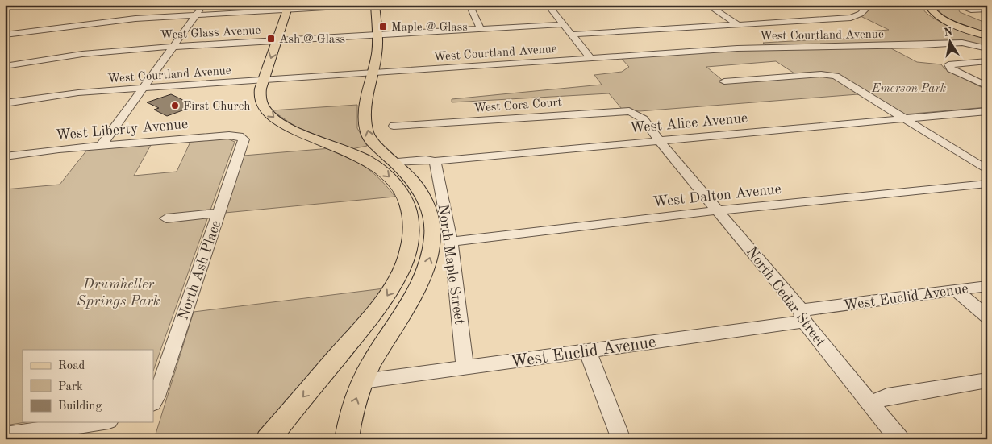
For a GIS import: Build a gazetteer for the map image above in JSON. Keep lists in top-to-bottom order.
{
  "streets": {
    "street": [
      "West Glass Avenue",
      "West Courtland Avenue",
      "West Cora Court",
      "West Alice Avenue",
      "West Liberty Avenue",
      "West Dalton Avenue",
      "North Maple Street",
      "North Ash Place",
      "North Cedar Street",
      "West Euclid Avenue"
    ]
  },
  "crossings": [
    ["West Cora Court", "North Cedar Street"],
    ["West Alice Avenue", "North Maple Street"],
    ["West Alice Avenue", "North Cedar Street"],
    ["West Liberty Avenue", "North Ash Place"],
    ["West Dalton Avenue", "North Maple Street"],
    ["West Dalton Avenue", "North Cedar Street"],
    ["North Maple Street", "West Euclid Avenue"],
    ["North Cedar Street", "West Euclid Avenue"]
  ],
  "parks": ["Emerson Park", "Drumheller Springs Park"],
  "places": {
    "transit": ["Maple @ Glass", "Ash @ Glass"],
    "other": ["First Church"]
  },
  "legend": ["Road", "Park", "Building"],
  "north": "top"
}
